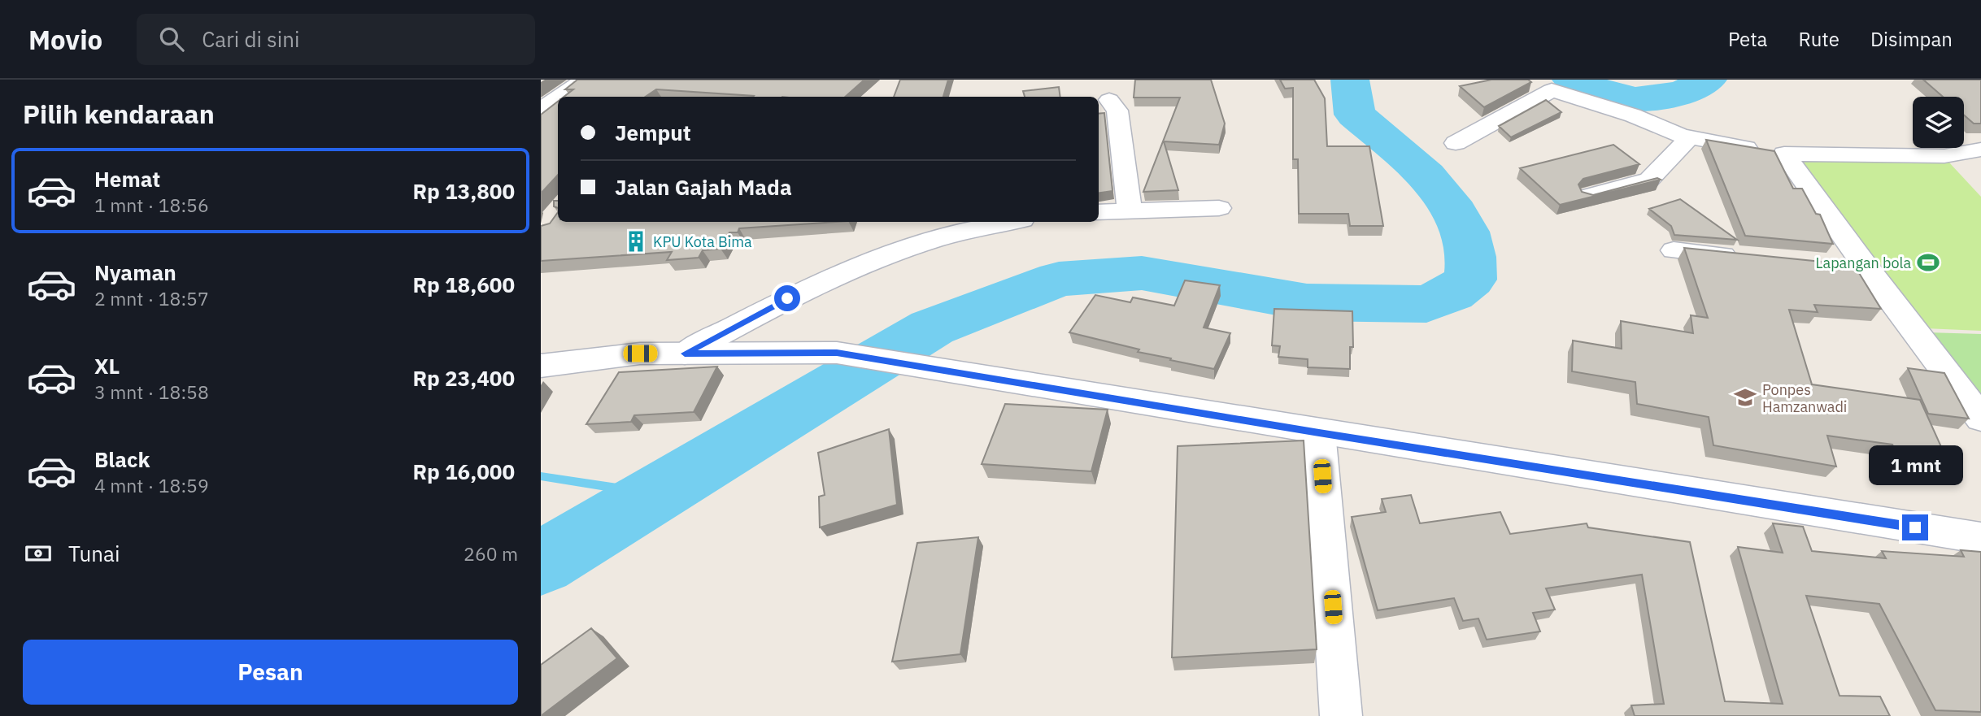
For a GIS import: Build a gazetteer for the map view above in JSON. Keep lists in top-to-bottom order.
{
  "places": {
    "building": ["KPU Kota Bima"],
    "sports": ["Lapangan bola"],
    "school or university": ["Ponpes Hamzanwadi"]
  },
  "page": {
    "header": "Movio",
    "search": "Cari di sini",
    "nav": ["Peta", "Rute", "Disimpan"],
    "heading": "Pilih kendaraan",
    "banner": ["Jemput", "Jalan Gajah Mada"],
    "list": [
      {
        "name": "Hemat",
        "note": "1 mnt · 18:56",
        "value": "Rp 13,800"
      },
      {
        "name": "Nyaman",
        "note": "2 mnt · 18:57",
        "value": "Rp 18,600"
      },
      {
        "name": "XL",
        "note": "3 mnt · 18:58",
        "value": "Rp 23,400"
      },
      {
        "name": "Black",
        "note": "4 mnt · 18:59",
        "value": "Rp 16,000"
      }
    ],
    "bubble": "1 mnt",
    "pay": ["Tunai", "260 m"],
    "buttons": "Pesan"
  }
}
